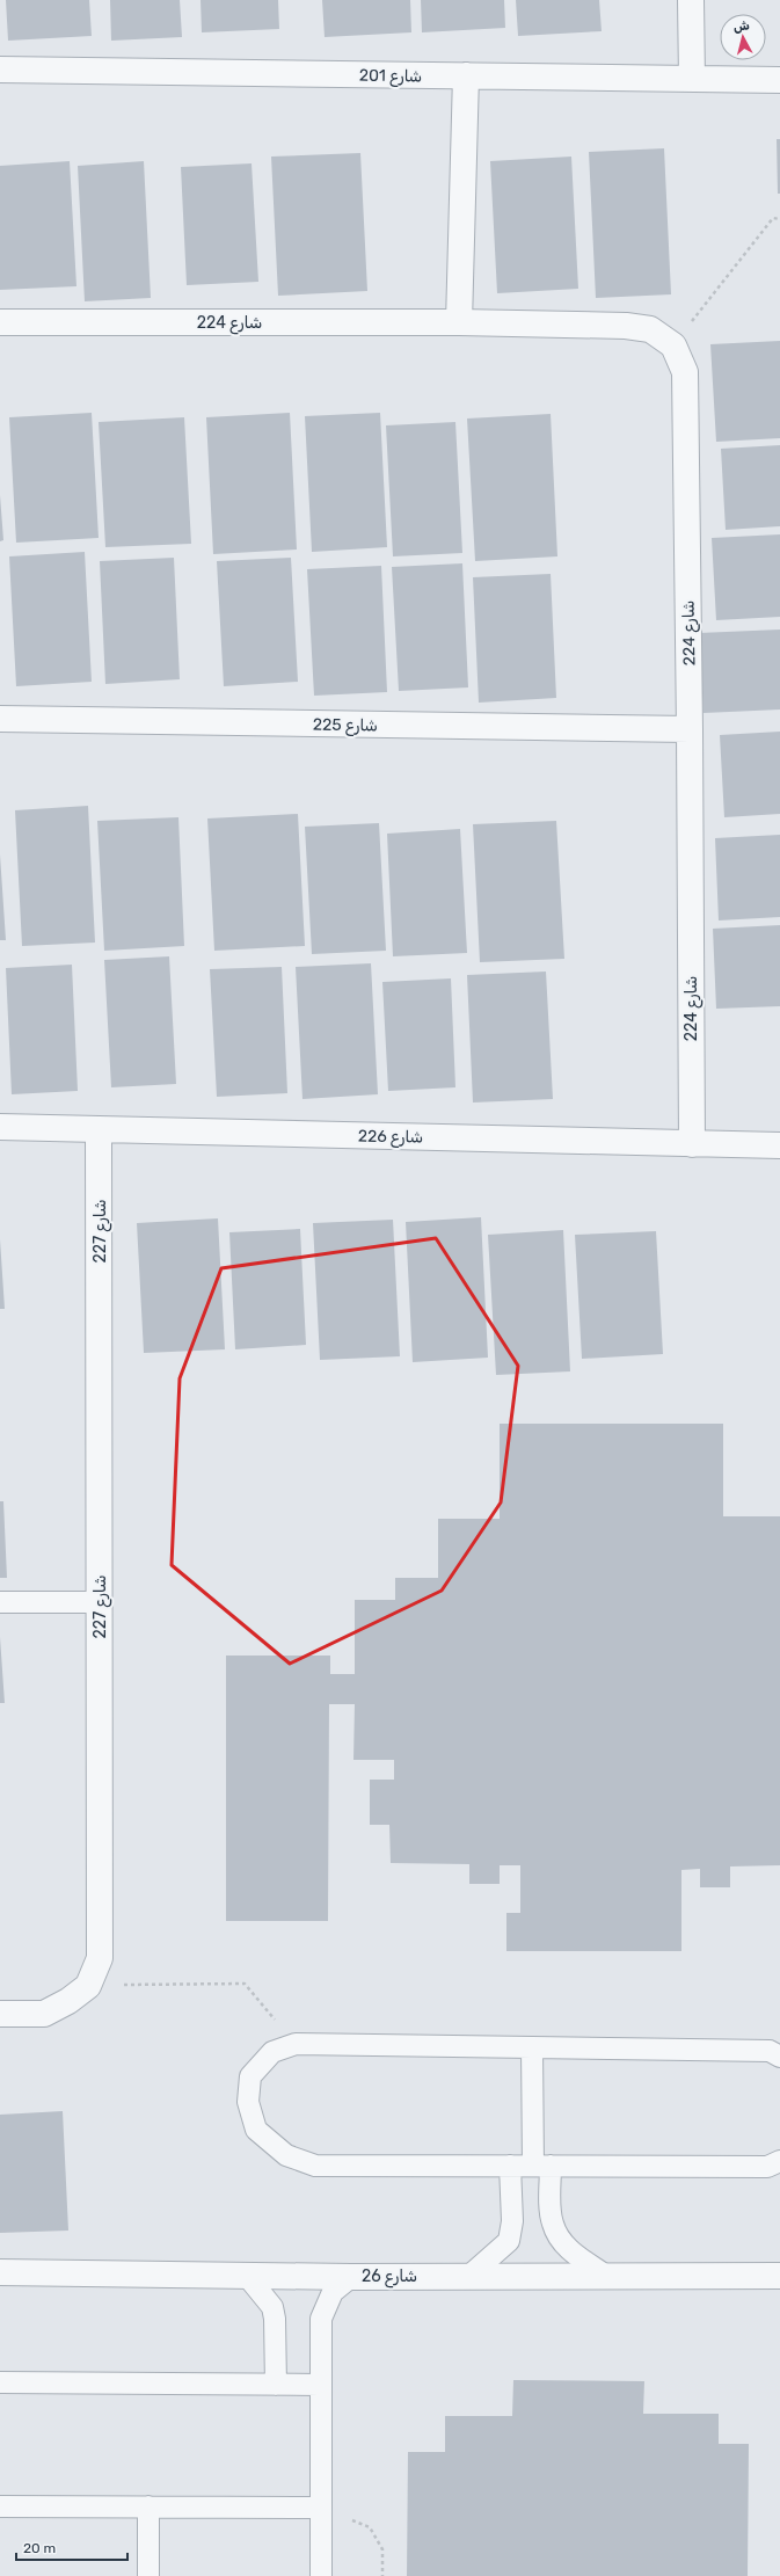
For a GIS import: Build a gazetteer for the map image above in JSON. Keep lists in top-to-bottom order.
{
  "streets": {
    "street": [
      "شارع 201",
      "شارع 224",
      "شارع 225",
      "شارع 226",
      "شارع 227",
      "شارع 26"
    ]
  },
  "crossings": [
    ["شارع 224", "شارع 225"],
    ["شارع 224", "شارع 226"],
    ["شارع 226", "شارع 227"]
  ],
  "scale_bar": "20 m",
  "north": "top"
}
